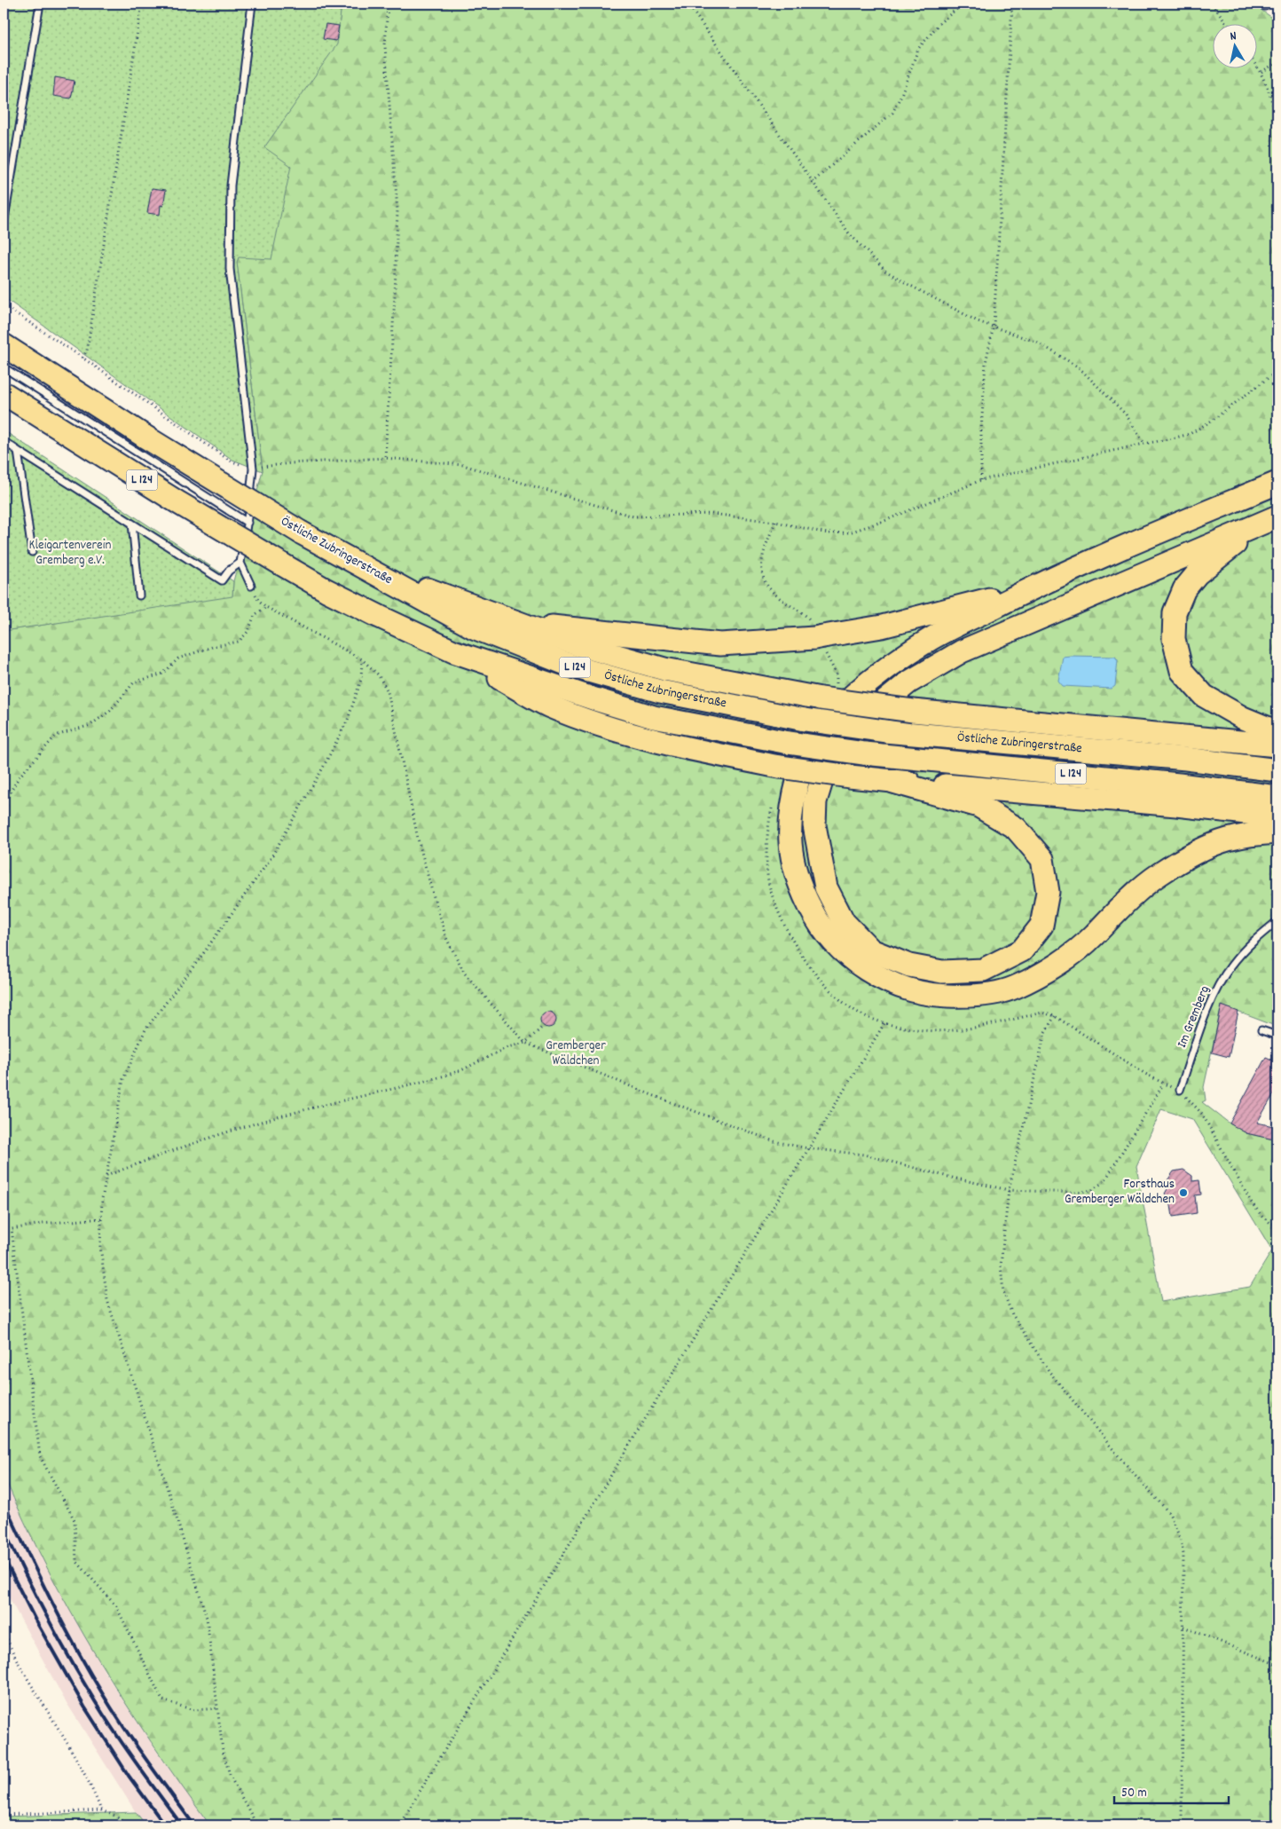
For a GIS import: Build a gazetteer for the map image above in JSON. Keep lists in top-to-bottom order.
{
  "streets": {
    "highway": ["L 124", "Östliche Zubringerstraße"],
    "lane": ["Im Gremberg"]
  },
  "parks": ["Kleigartenverein Gremberg e.V.", "Gremberger Wäldchen"],
  "places": ["Forsthaus Gremberger Wäldchen"],
  "scale_bar": "50 m",
  "north": "top"
}
